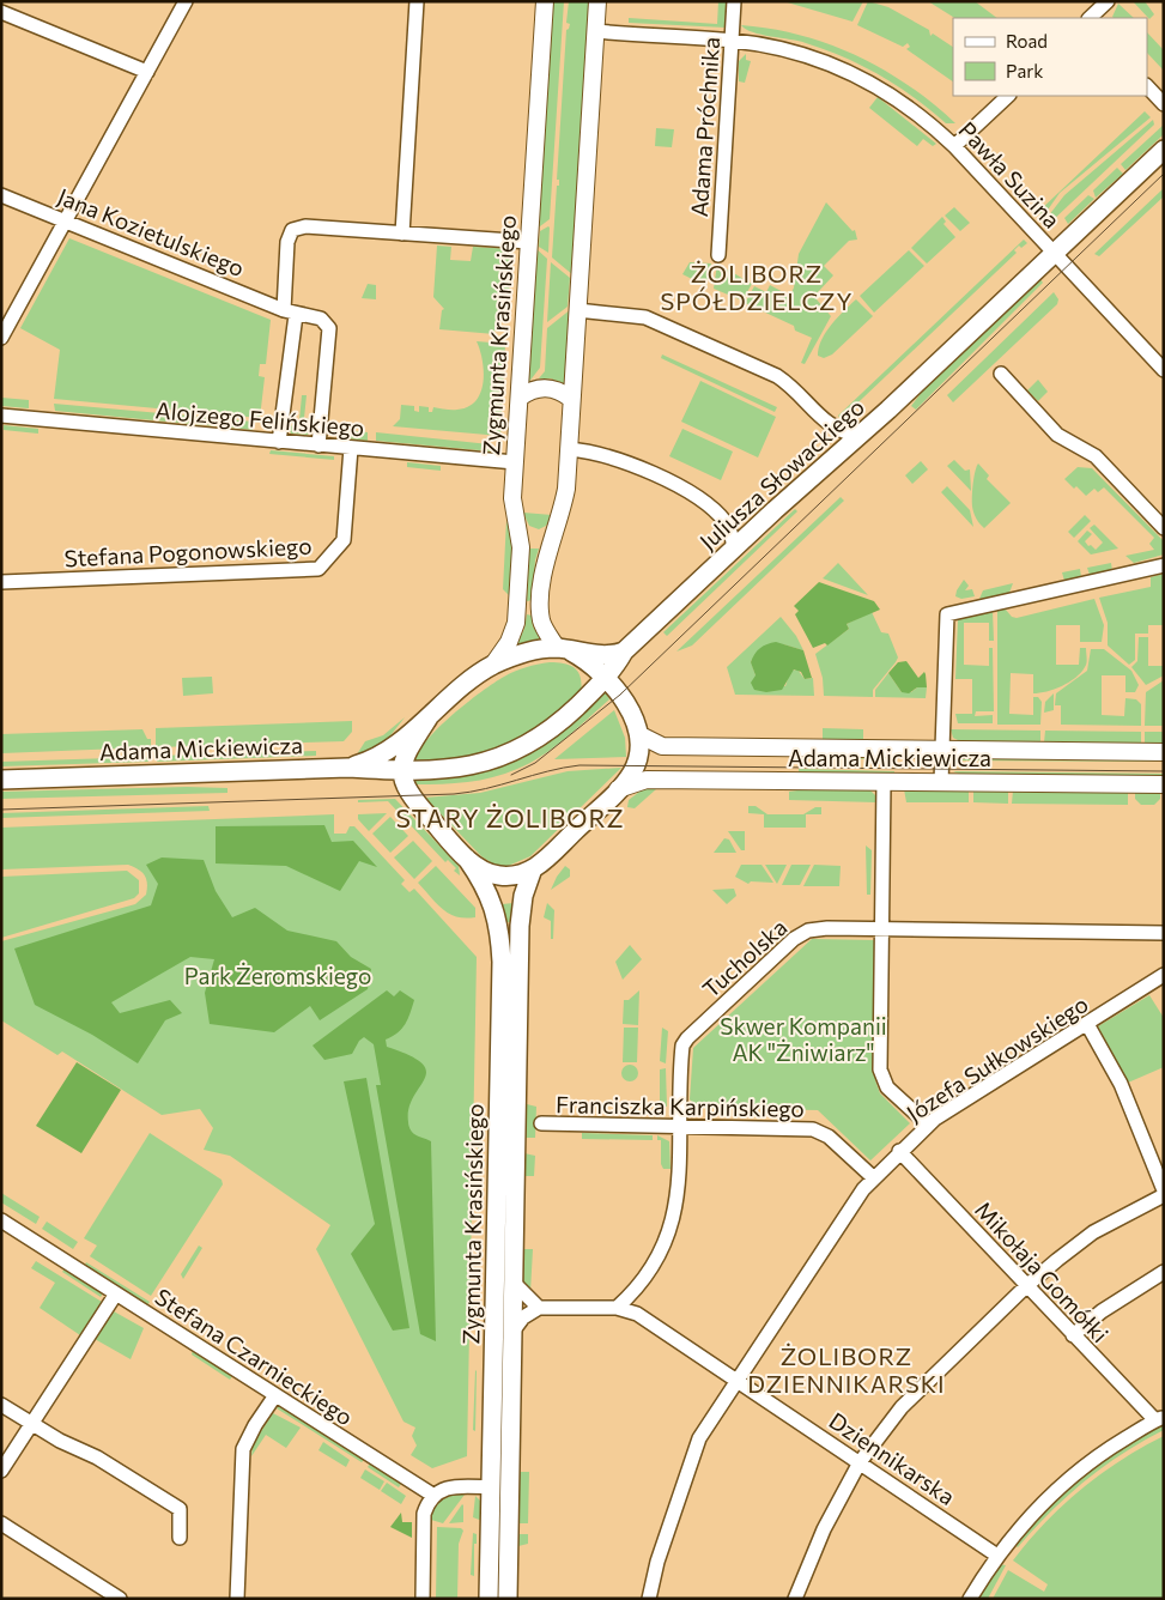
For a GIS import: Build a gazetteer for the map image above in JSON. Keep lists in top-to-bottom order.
{
  "streets": {
    "main road": ["Zygmunta Krasińskiego", "Juliusza Słowackiego", "Adama Mickiewicza"],
    "street": [
      "Adama Próchnika",
      "Pawła Suzina",
      "Jana Kozietulskiego",
      "Alojzego Felińskiego",
      "Stefana Pogonowskiego",
      "Tucholska",
      "Józefa Sułkowskiego",
      "Franciszka Karpińskiego",
      "Mikołaja Gomółki",
      "Stefana Czarnieckiego",
      "Dziennikarska"
    ]
  },
  "crossings": [
    ["Adama Próchnika", "Pawła Suzina"],
    ["Pawła Suzina", "Juliusza Słowackiego"],
    ["Jana Kozietulskiego", "Alojzego Felińskiego"],
    ["Zygmunta Krasińskiego", "Alojzego Felińskiego"],
    ["Alojzego Felińskiego", "Stefana Pogonowskiego"],
    ["Juliusza Słowackiego", "Adama Mickiewicza"],
    ["Tucholska", "Franciszka Karpińskiego"],
    ["Tucholska", "Dziennikarska"],
    ["Józefa Sułkowskiego", "Franciszka Karpińskiego"],
    ["Józefa Sułkowskiego", "Mikołaja Gomółki"],
    ["Józefa Sułkowskiego", "Dziennikarska"]
  ],
  "districts": ["ŻOLIBORZ SPÓŁDZIELCZY", "STARY ŻOLIBORZ", "ŻOLIBORZ DZIENNIKARSKI"],
  "parks": ["Park Żeromskiego", "Skwer Kompanii AK \"Żniwiarz\""],
  "legend": ["Road", "Park"]
}
